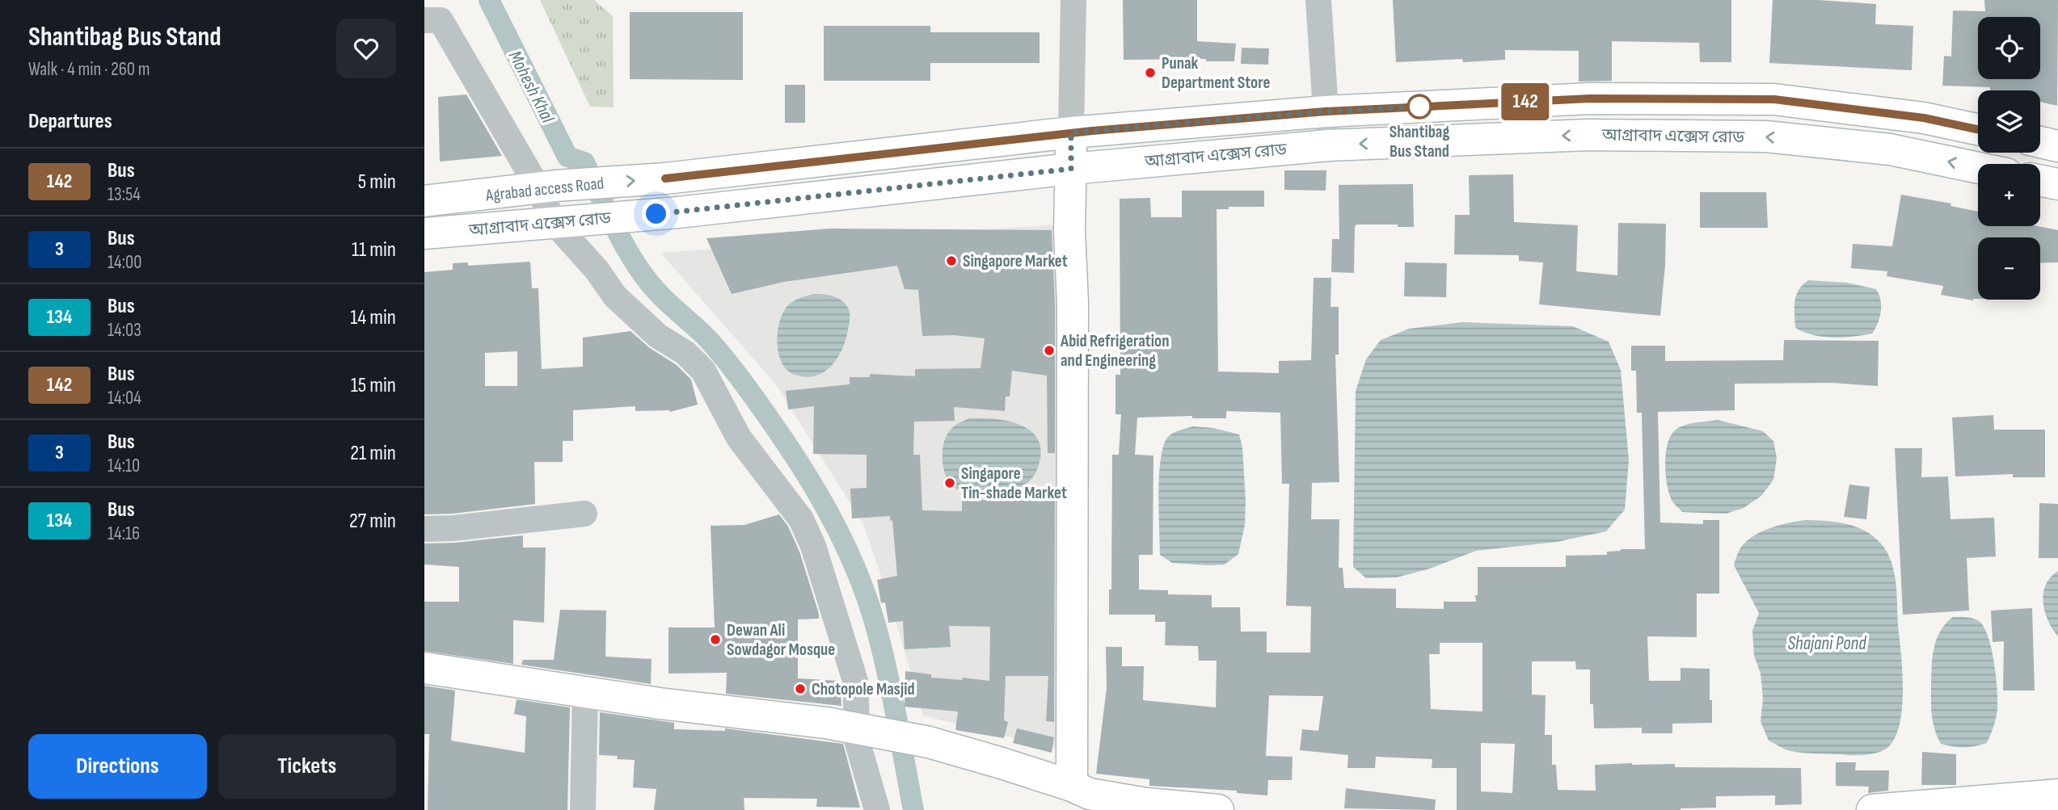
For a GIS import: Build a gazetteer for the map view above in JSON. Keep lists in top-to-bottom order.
{
  "streets": {
    "main road": ["আগ্রাবাদ এক্সেস রোড", "Agrabad access Road"]
  },
  "crossings": [
    ["আগ্রাবাদ এক্সেস রোড", "Agrabad access Road"]
  ],
  "one_way": ["Agrabad access Road"],
  "water": ["Mohesh Khal", "Shajani Pond"],
  "places": [
    "Punak Department Store",
    "Shantibag Bus Stand",
    "Singapore Market",
    "Abid Refrigeration and Engineering",
    "Singapore Tin-shade Market",
    "Dewan Ali Sowdagor Mosque",
    "Chotopole Masjid"
  ],
  "lines": ["bus line 142"],
  "page": {
    "heading": [
      ["Shantibag Bus Stand", "Walk · 4 min · 260 m"],
      "Departures"
    ],
    "on_map": "142",
    "map_buttons": ["+", "−"],
    "list": [
      {
        "mark": "142",
        "name": "Bus",
        "note": "13:54",
        "value": "5 min"
      },
      {
        "mark": "3",
        "name": "Bus",
        "note": "14:00",
        "value": "11 min"
      },
      {
        "mark": "134",
        "name": "Bus",
        "note": "14:03",
        "value": "14 min"
      },
      {
        "mark": "142",
        "name": "Bus",
        "note": "14:04",
        "value": "15 min"
      },
      {
        "mark": "3",
        "name": "Bus",
        "note": "14:10",
        "value": "21 min"
      },
      {
        "mark": "134",
        "name": "Bus",
        "note": "14:16",
        "value": "27 min"
      }
    ],
    "buttons": ["Directions", "Tickets"]
  }
}
